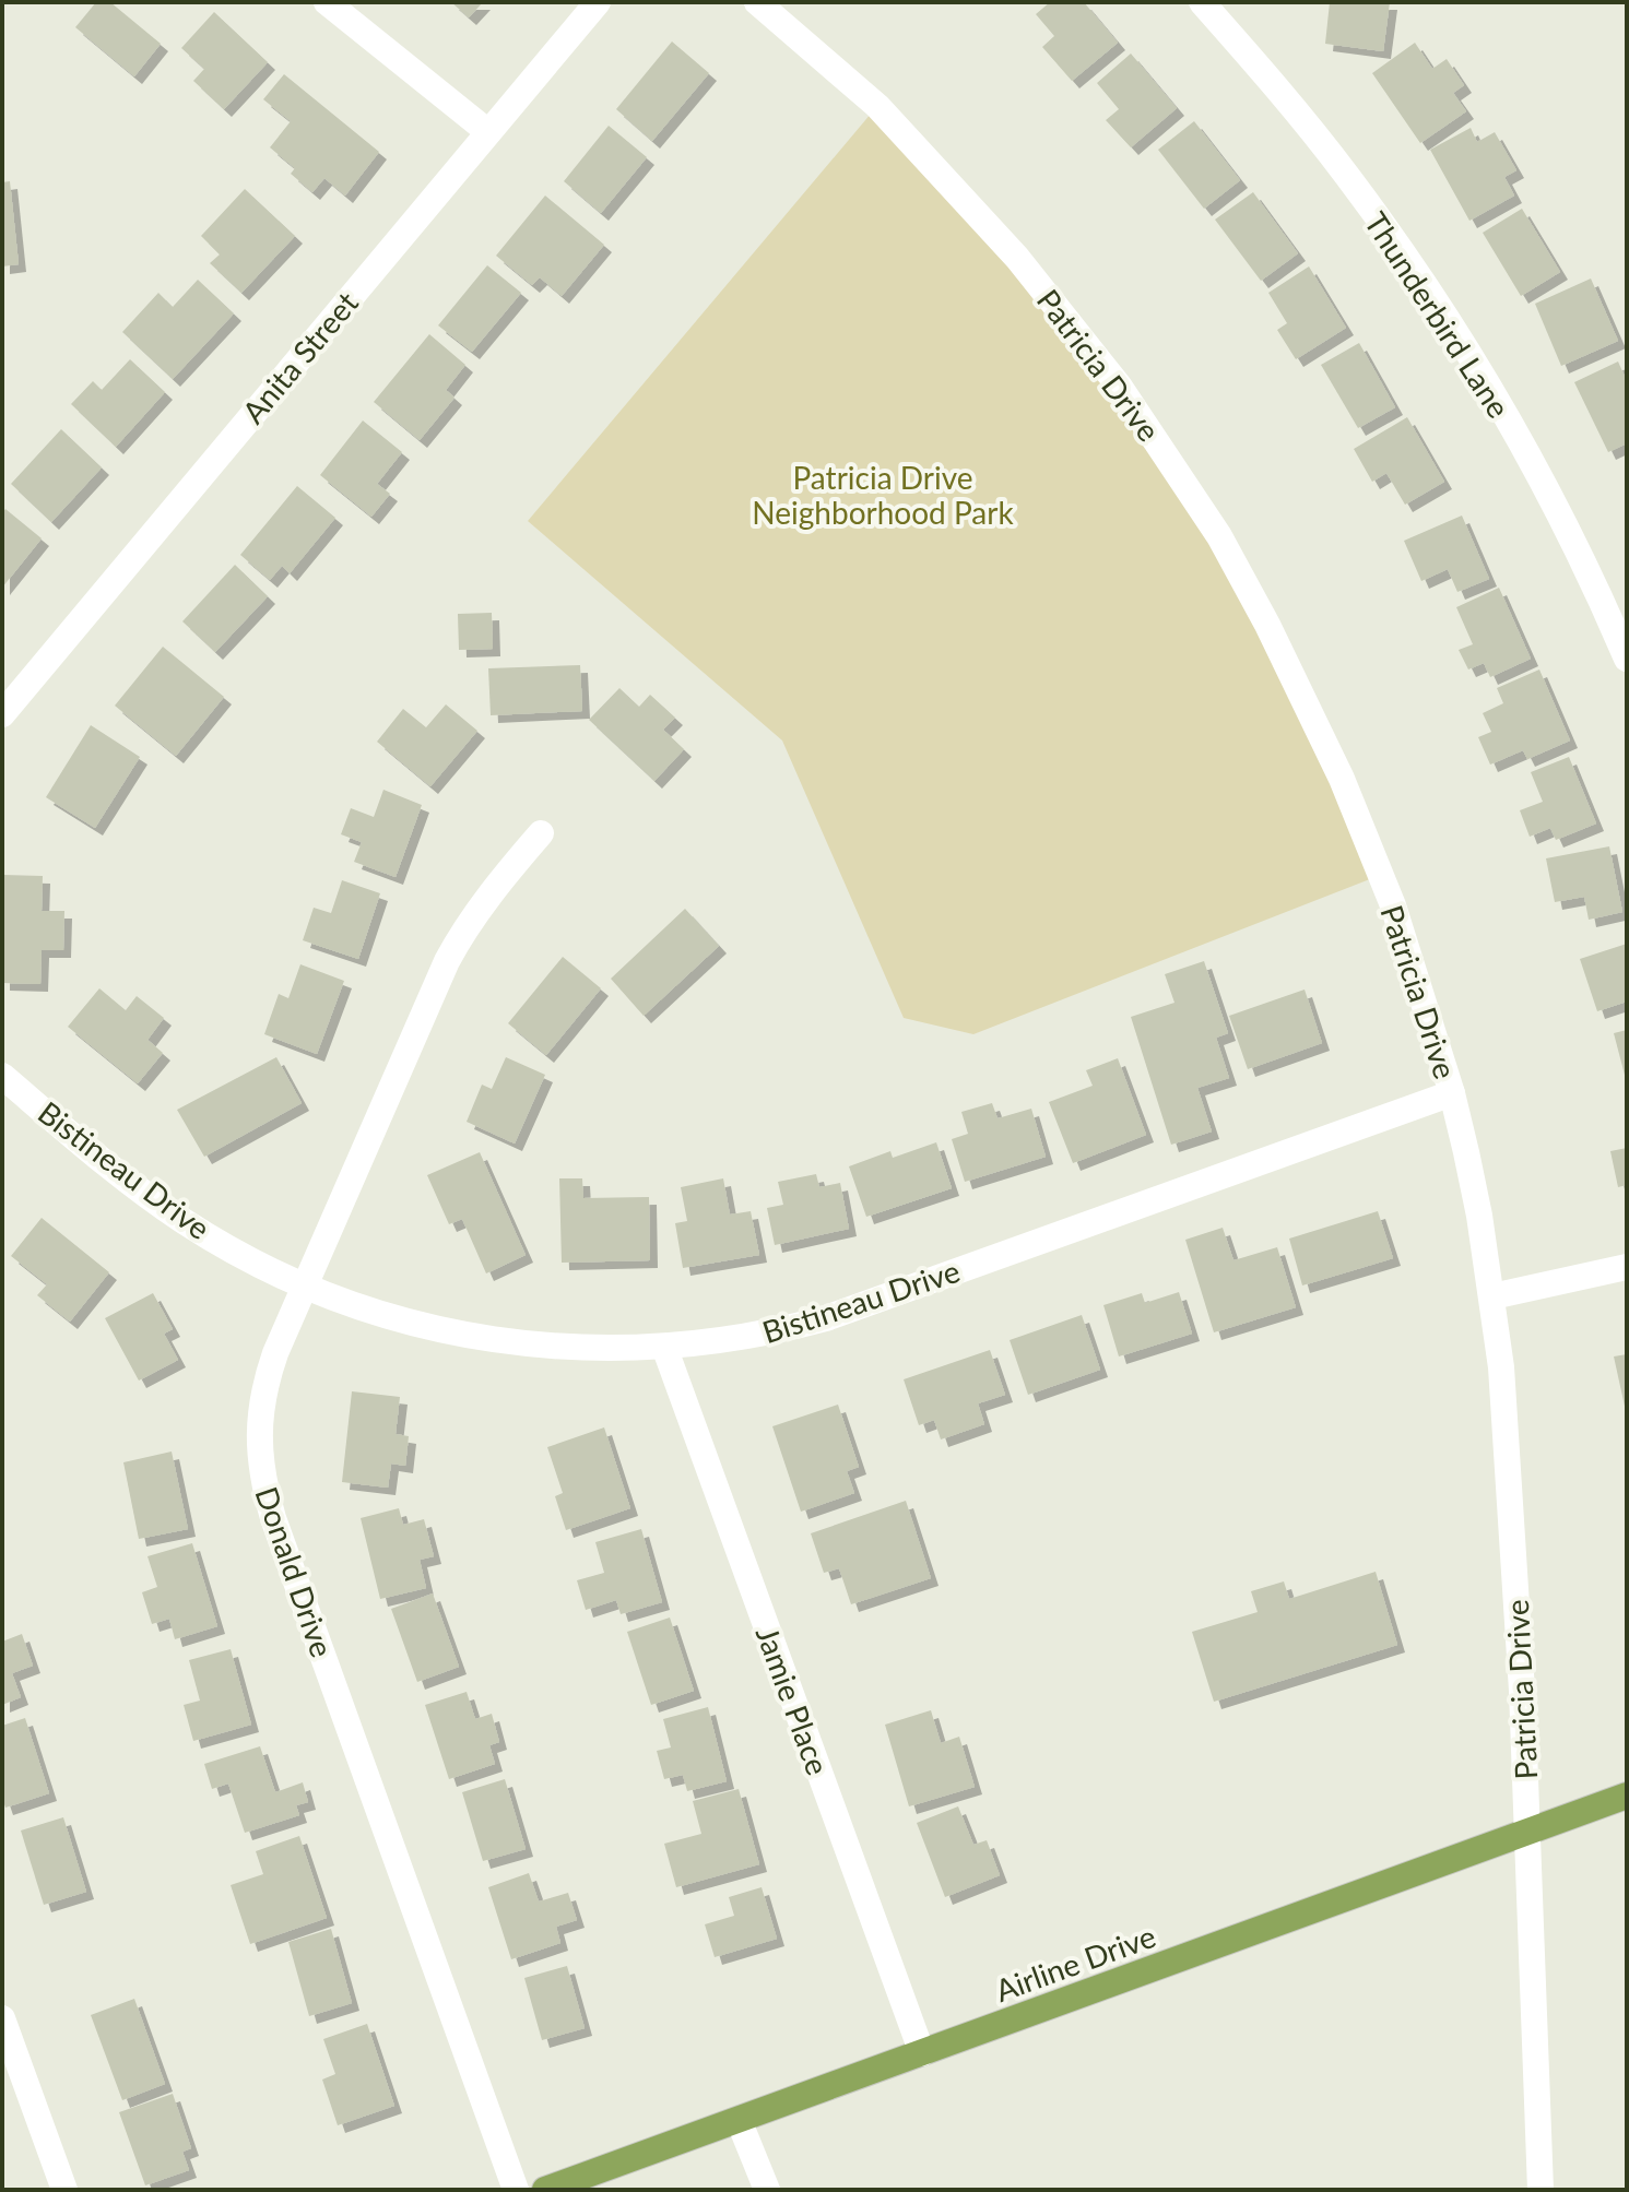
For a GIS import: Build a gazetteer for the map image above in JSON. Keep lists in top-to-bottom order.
{
  "streets": {
    "main road": ["Airline Drive"],
    "street": [
      "Thunderbird Lane",
      "Anita Street",
      "Patricia Drive",
      "Bistineau Drive",
      "Donald Drive",
      "Jamie Place"
    ]
  },
  "crossings": [
    ["Patricia Drive", "Bistineau Drive"],
    ["Patricia Drive", "Airline Drive"],
    ["Bistineau Drive", "Donald Drive"],
    ["Bistineau Drive", "Jamie Place"],
    ["Jamie Place", "Airline Drive"]
  ],
  "parks": ["Patricia Drive Neighborhood Park"]
}
